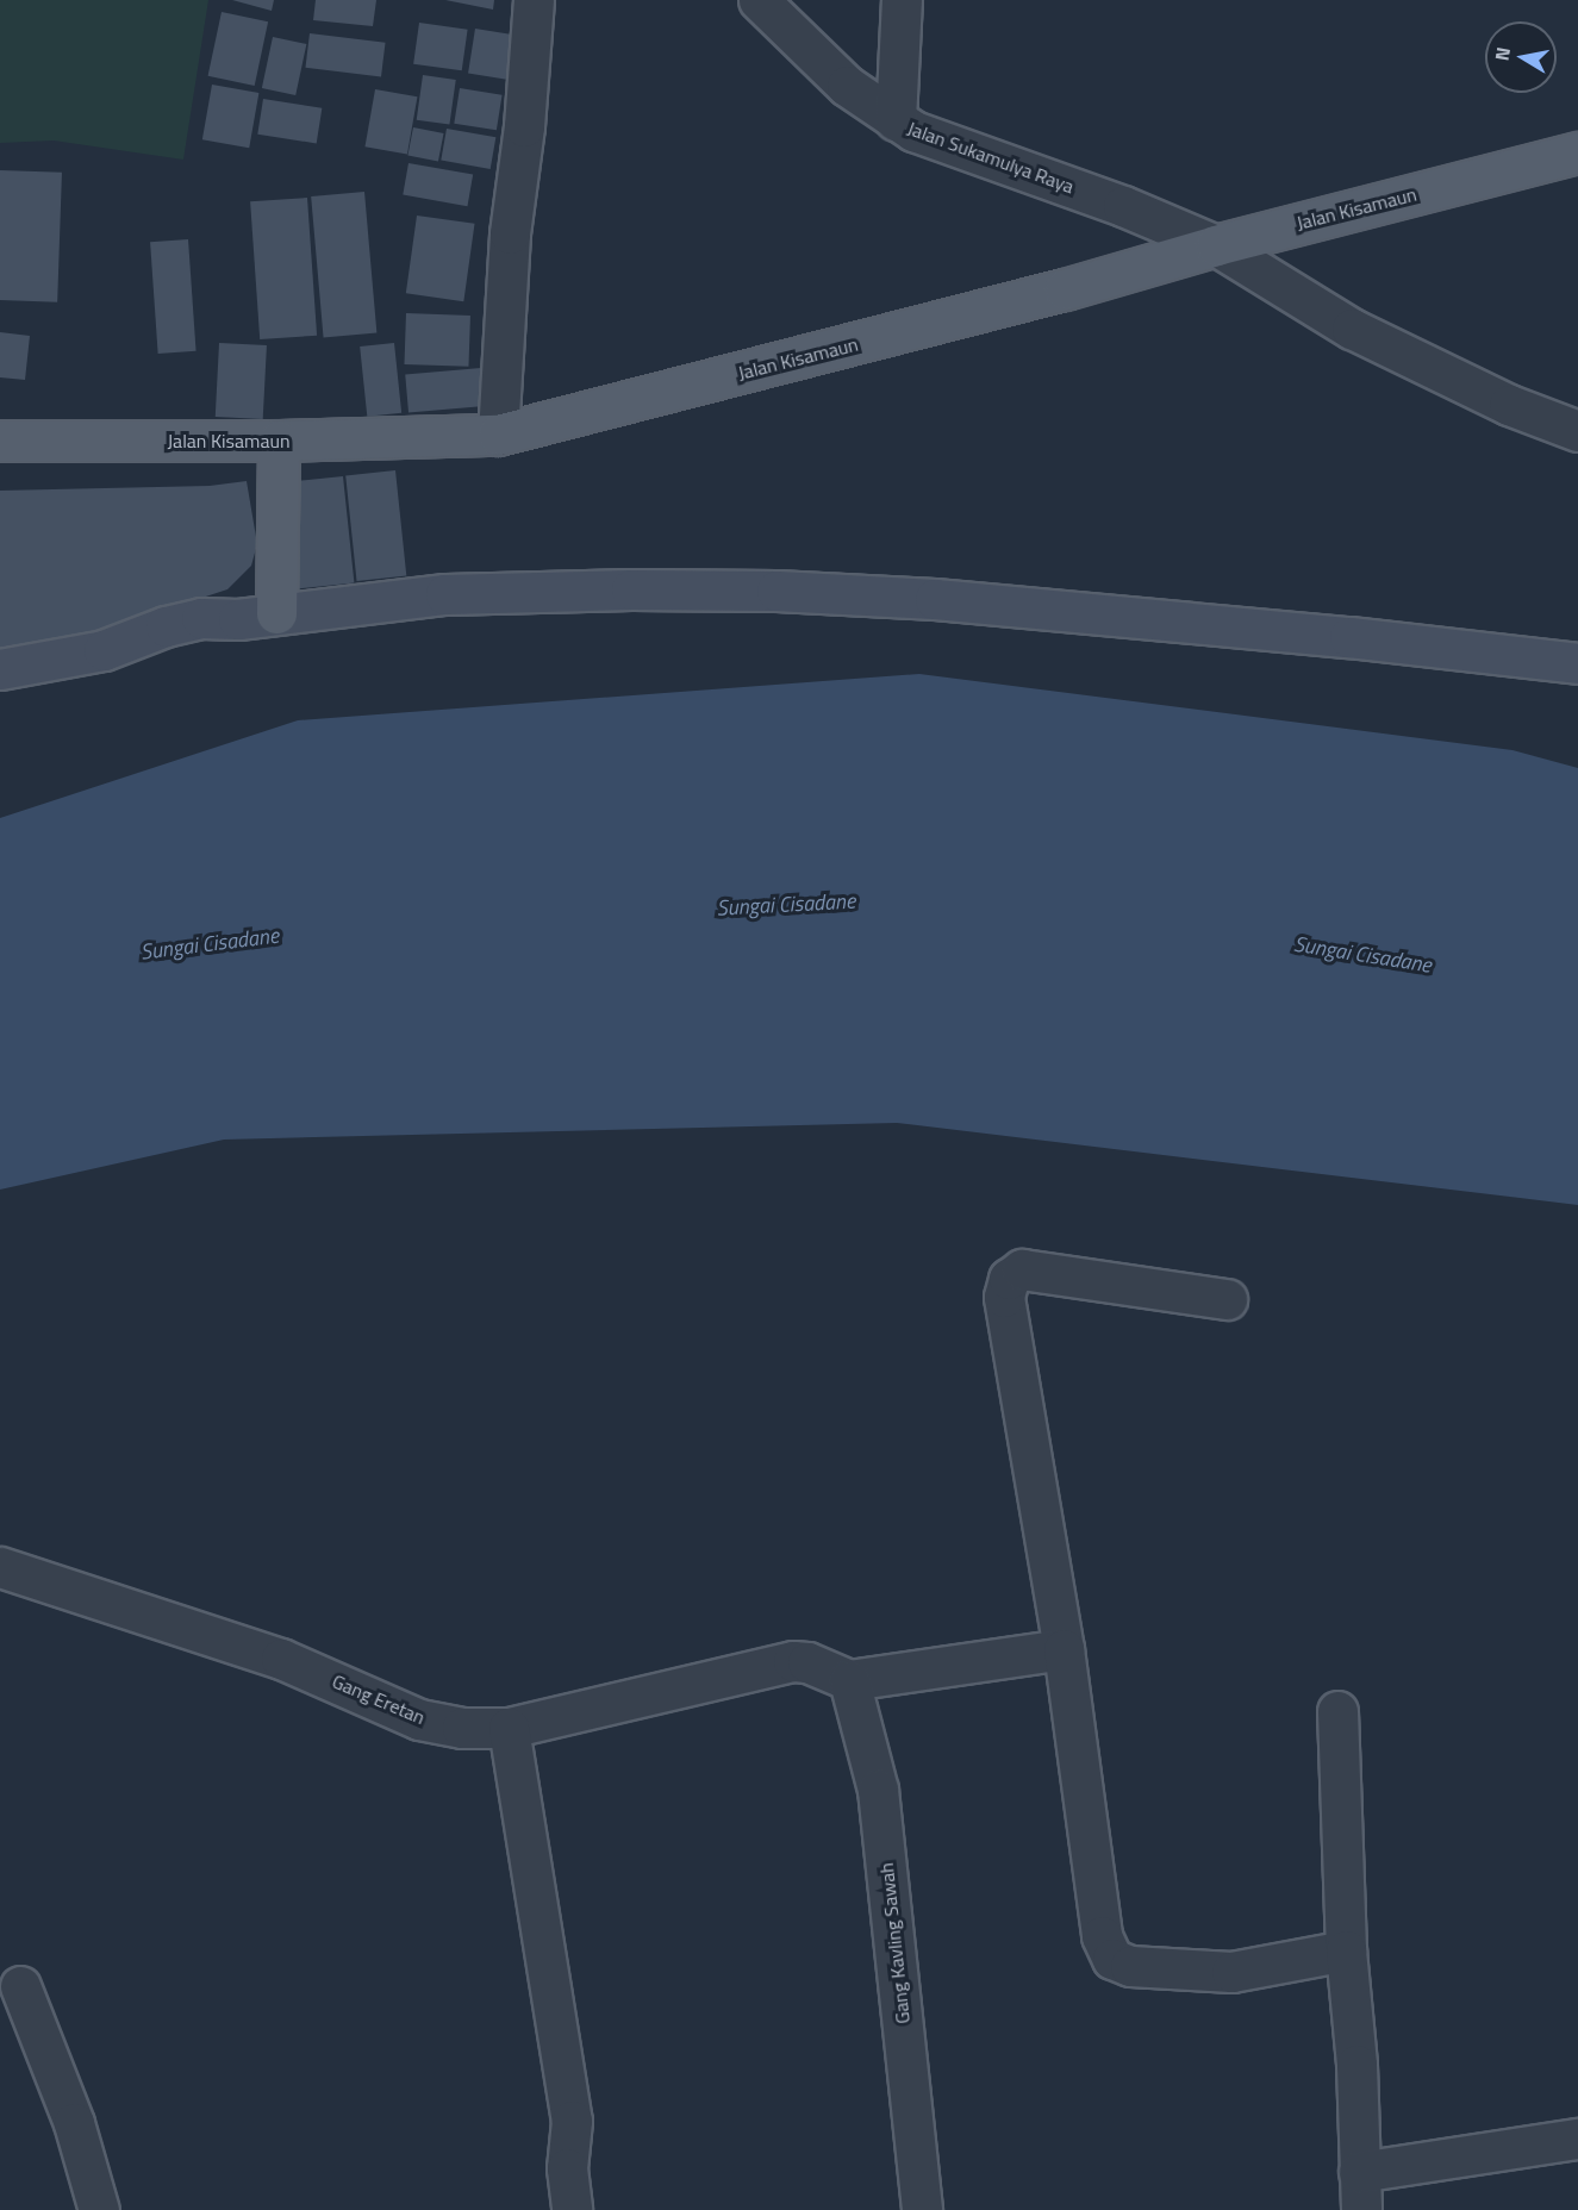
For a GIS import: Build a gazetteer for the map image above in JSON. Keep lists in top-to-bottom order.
{
  "streets": {
    "main road": ["Jalan Kisamaun"],
    "street": ["Jalan Sukamulya Raya", "Gang Eretan", "Gang Kavling Sawah"]
  },
  "crossings": [
    ["Jalan Sukamulya Raya", "Jalan Kisamaun"],
    ["Gang Eretan", "Gang Kavling Sawah"]
  ],
  "water": ["Sungai Cisadane"],
  "north": "left"
}
